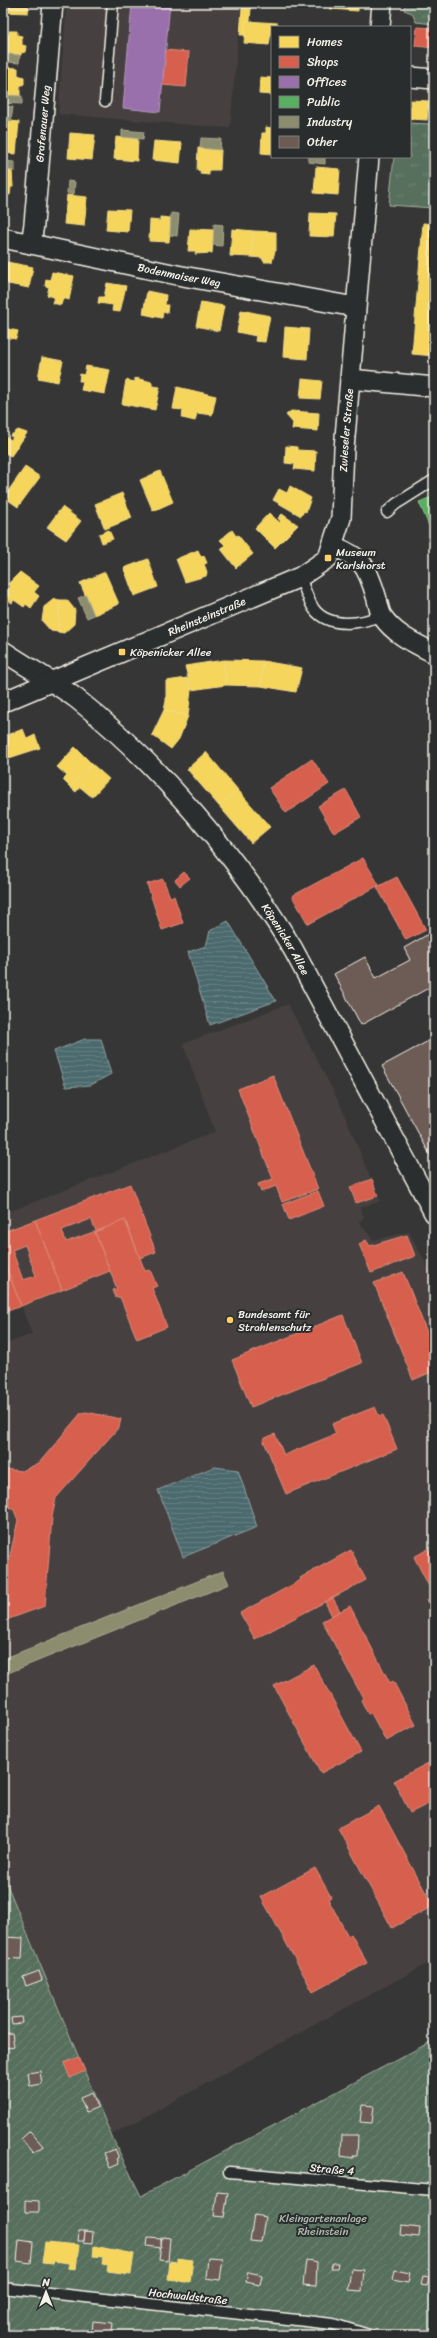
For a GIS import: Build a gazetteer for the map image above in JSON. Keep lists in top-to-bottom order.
{
  "streets": {
    "street": [
      "Grafenauer Weg",
      "Bodenmaiser Weg",
      "Zwieseler Straße",
      "Rheinsteinstraße",
      "Köpenicker Allee"
    ],
    "lane": ["Straße 4", "Hochwaldstraße"]
  },
  "crossings": [
    ["Grafenauer Weg", "Bodenmaiser Weg"],
    ["Bodenmaiser Weg", "Zwieseler Straße"],
    ["Zwieseler Straße", "Rheinsteinstraße"],
    ["Rheinsteinstraße", "Köpenicker Allee"]
  ],
  "parks": ["Kleingartenanlage Rheinstein"],
  "places": {
    "transit": ["Museum Karlshorst", "Köpenicker Allee"],
    "other": ["Bundesamt für Strahlenschutz"]
  },
  "legend": [
    "Homes",
    "Shops",
    "Offices",
    "Public",
    "Industry",
    "Other"
  ],
  "north": "top"
}
